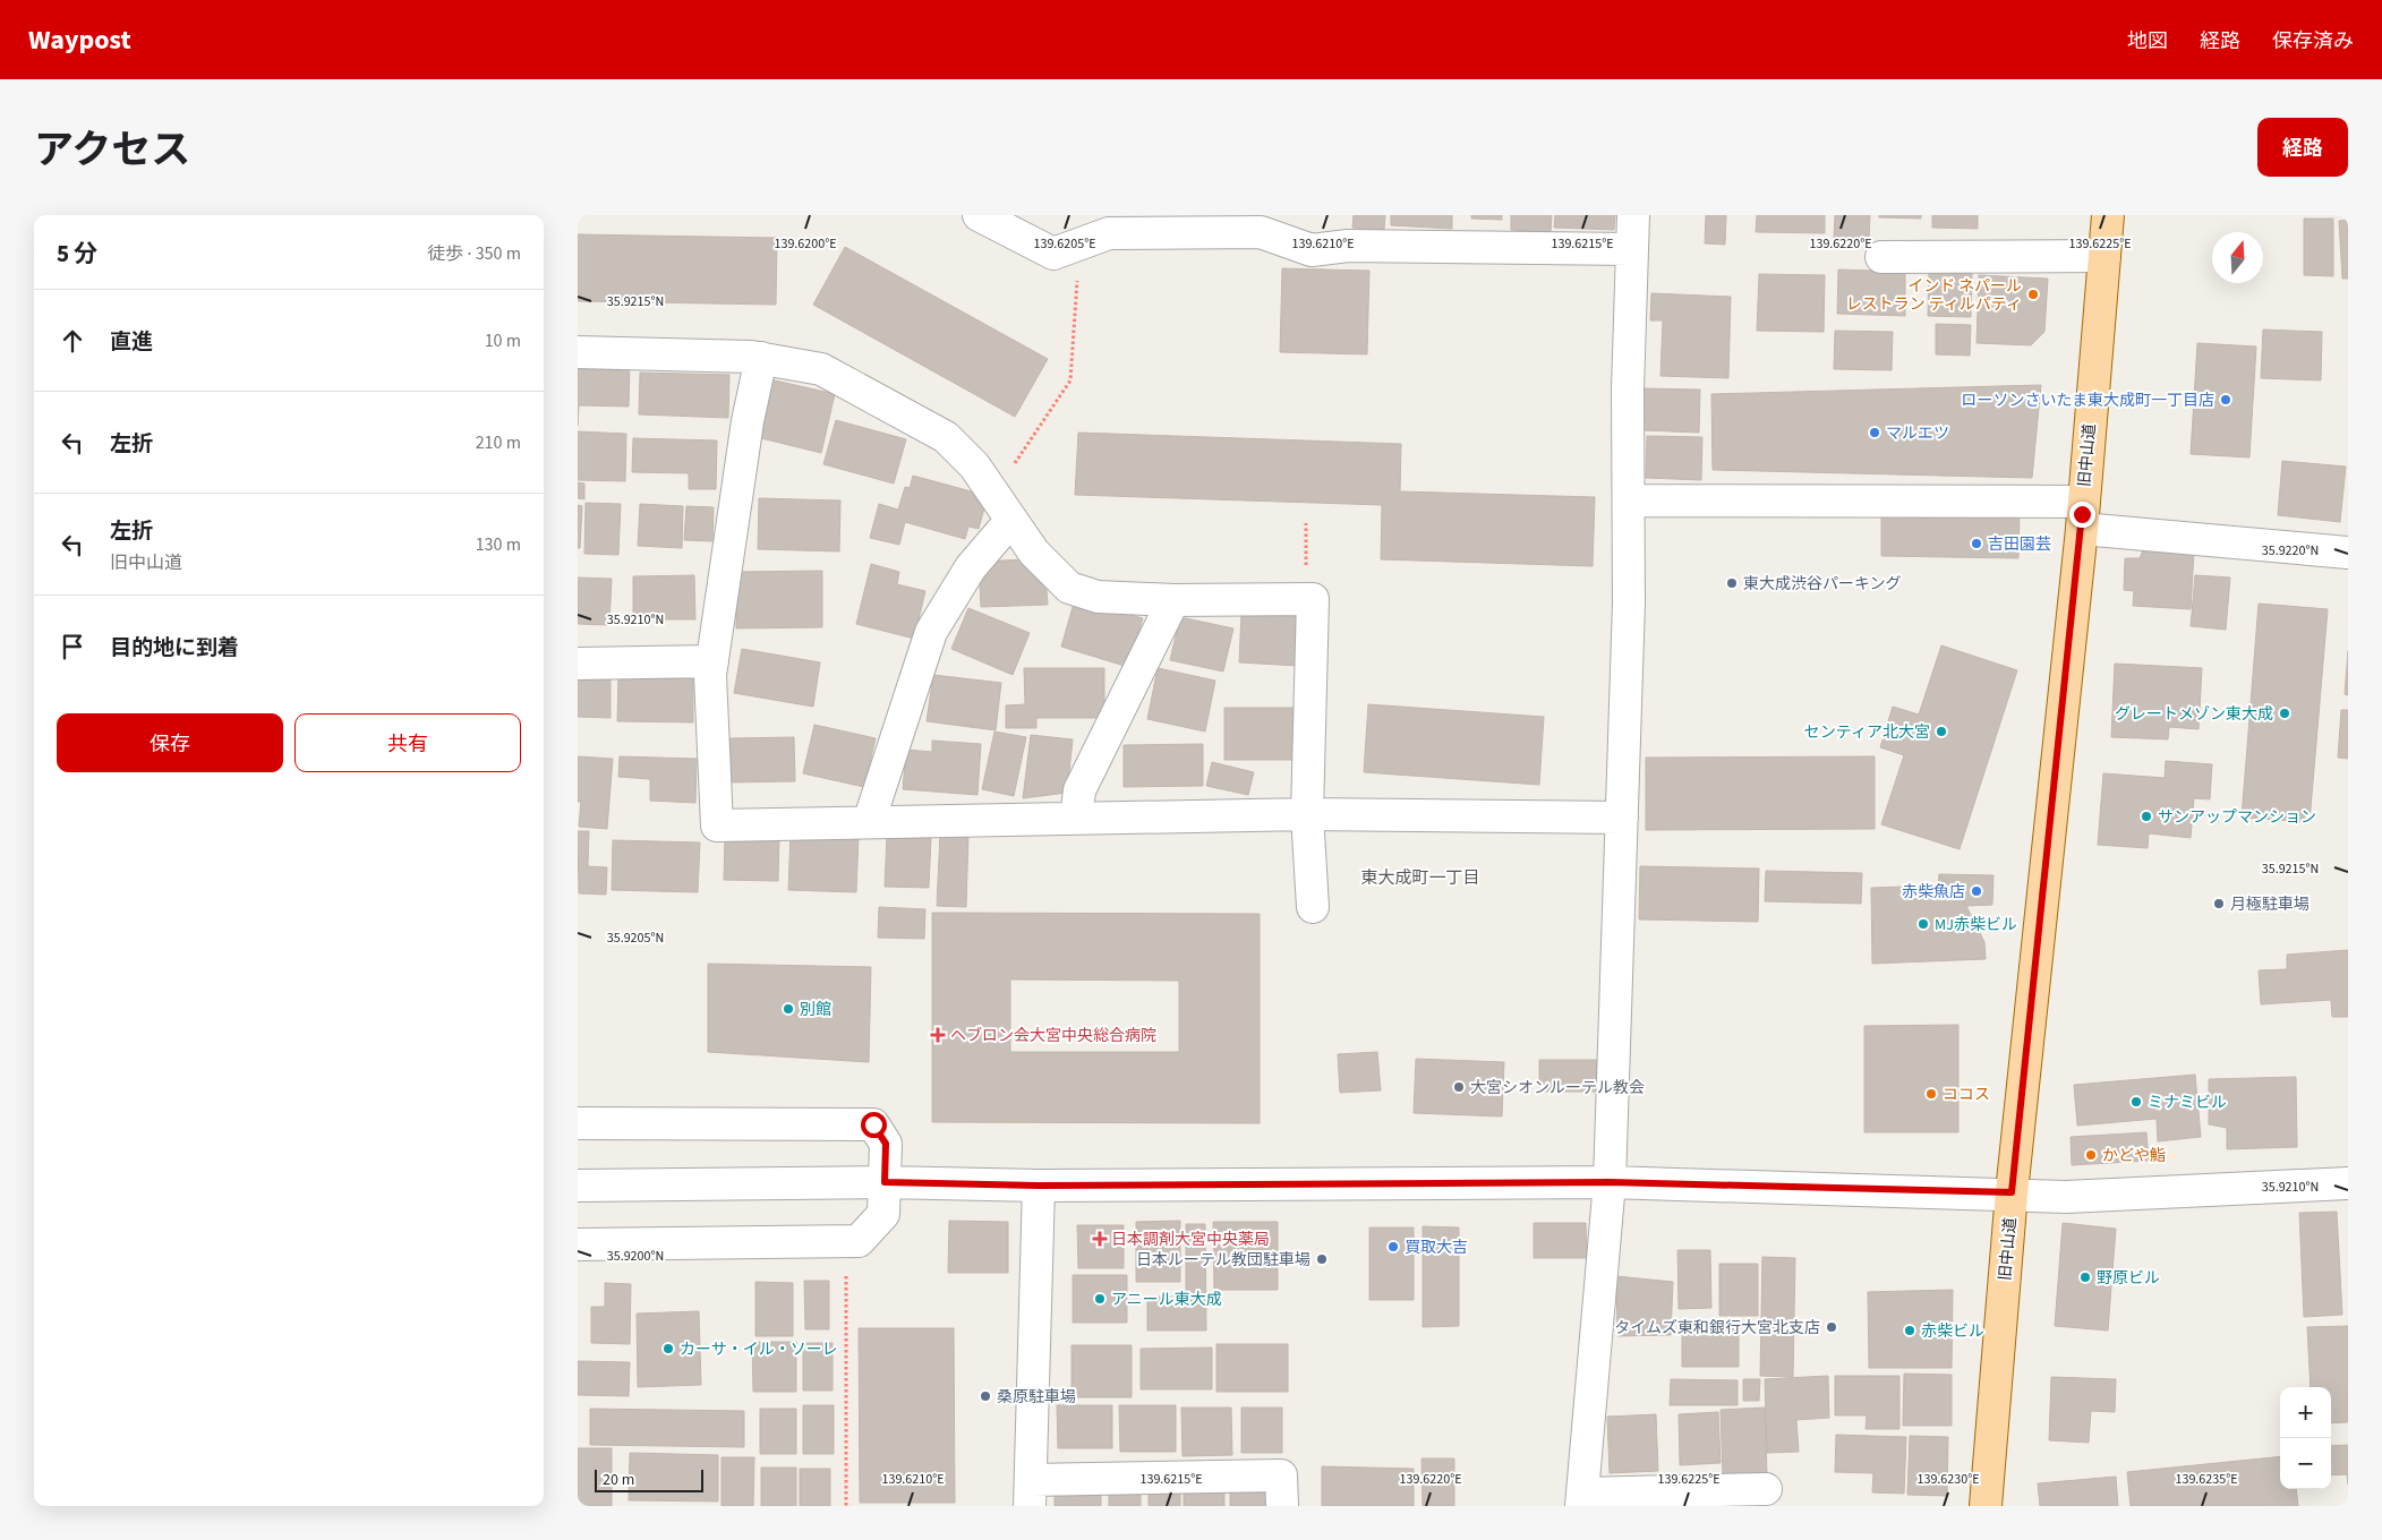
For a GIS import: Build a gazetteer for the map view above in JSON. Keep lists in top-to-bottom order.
{
  "streets": {
    "main road": ["旧中山道"]
  },
  "districts": ["東大成町一丁目"],
  "places": {
    "other": [
      "インド ネパール レストラン ティルパティ",
      "ローソンさいたま東大成町一丁目店",
      "マルエツ",
      "吉田園芸",
      "東大成渋谷パーキング",
      "グレートメゾン東大成",
      "センティア北大宮",
      "サンアップマンション",
      "赤柴魚店",
      "月極駐車場",
      "MJ赤柴ビル",
      "別館",
      "大宮シオンルーテル教会",
      "ココス",
      "ミナミビル",
      "かどや鮨",
      "買取大吉",
      "日本ルーテル教団駐車場",
      "野原ビル",
      "アニール東大成",
      "タイムズ東和銀行大宮北支店",
      "赤柴ビル",
      "カーサ・イル・ソーレ",
      "桑原駐車場"
    ],
    "health": ["ヘブロン会大宮中央総合病院", "日本調剤大宮中央薬局"]
  },
  "scale_bar": "20 m",
  "north": "top",
  "page": {
    "header": "Waypost",
    "nav": ["地図", "経路", "保存済み"],
    "title": "アクセス",
    "buttons": [
      "経路",
      ["保存", "共有"]
    ],
    "heading": ["5 分", "徒歩 · 350 m"],
    "list": [
      ["直進", "10 m"],
      ["左折", "210 m"],
      ["左折", "旧中山道", "130 m"],
      "目的地に到着"
    ],
    "map_buttons": ["+", "−"],
    "scale": "20 m"
  },
  "coordinates": [
    "139.6200°E",
    "139.6205°E",
    "139.6210°E",
    "139.6215°E",
    "139.6220°E",
    "139.6225°E",
    "35.9215°N",
    "35.9220°N",
    "35.9210°N",
    "35.9205°N",
    "35.9200°N",
    "139.6230°E",
    "139.6235°E"
  ]
}
